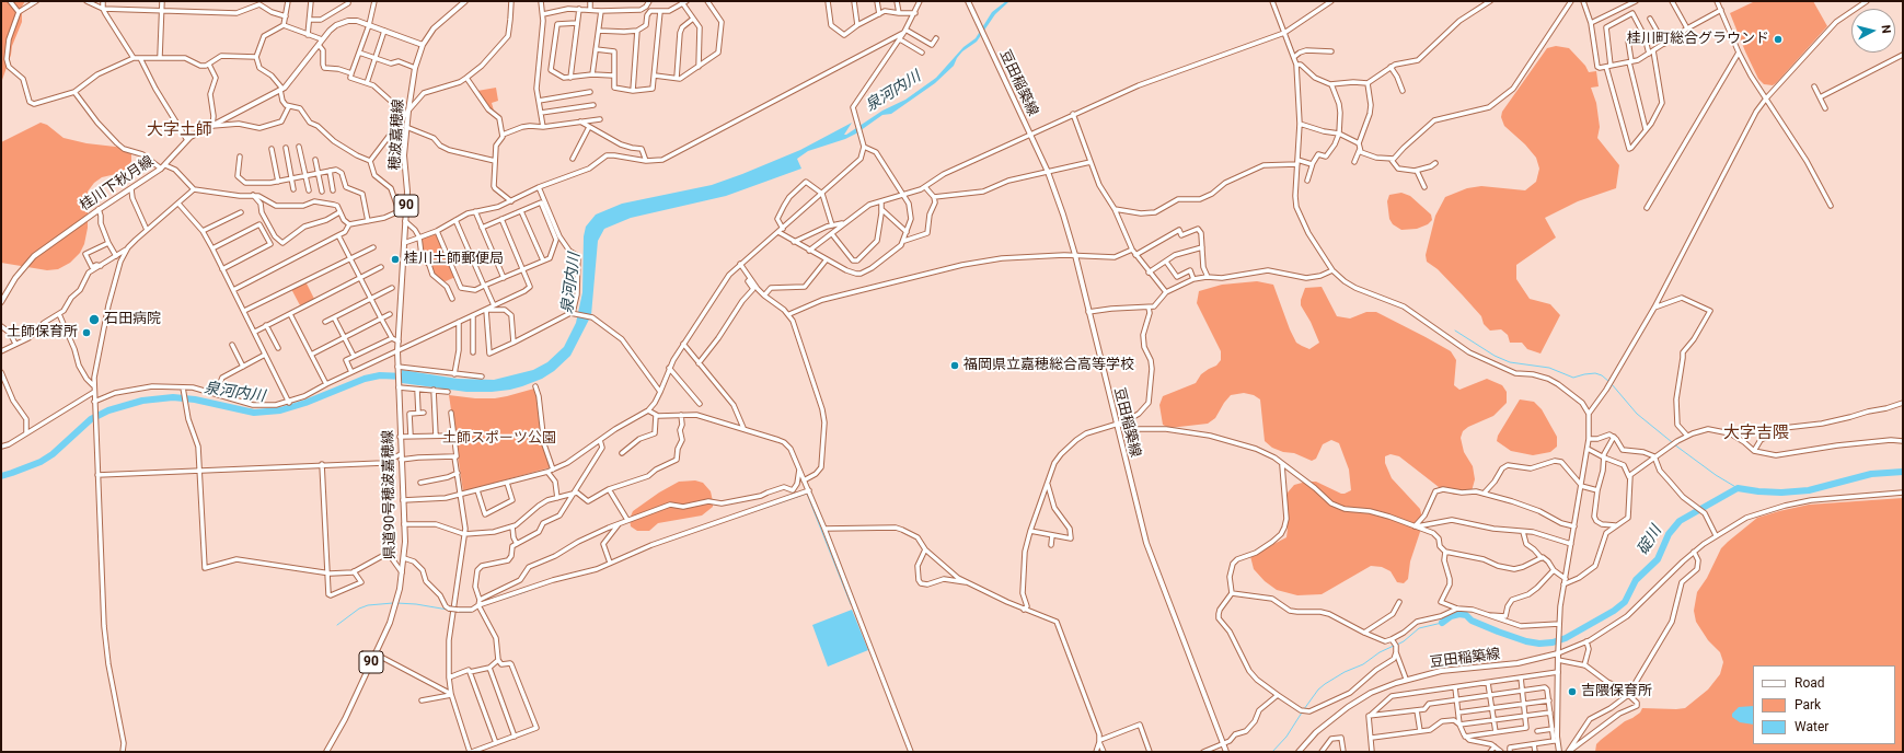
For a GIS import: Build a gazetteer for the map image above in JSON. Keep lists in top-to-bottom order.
{
  "streets": {
    "main road": [
      "豆田稲築線",
      "穂波嘉穂線",
      "桂川下秋月線",
      "90",
      "県道90号穂波嘉穂線"
    ]
  },
  "crossings": [
    ["穂波嘉穂線", "桂川下秋月線"],
    ["穂波嘉穂線", "県道90号穂波嘉穂線"],
    ["90", "県道90号穂波嘉穂線"]
  ],
  "districts": ["大字土師", "大字吉隈"],
  "water": ["泉河内川", "碇川"],
  "parks": ["土師スポーツ公園"],
  "places": [
    "桂川町総合グラウンド",
    "桂川土師郵便局",
    "石田病院",
    "土師保育所",
    "福岡県立嘉穂総合高等学校",
    "吉隈保育所"
  ],
  "legend": ["Road", "Park", "Water"],
  "north": "right"
}
